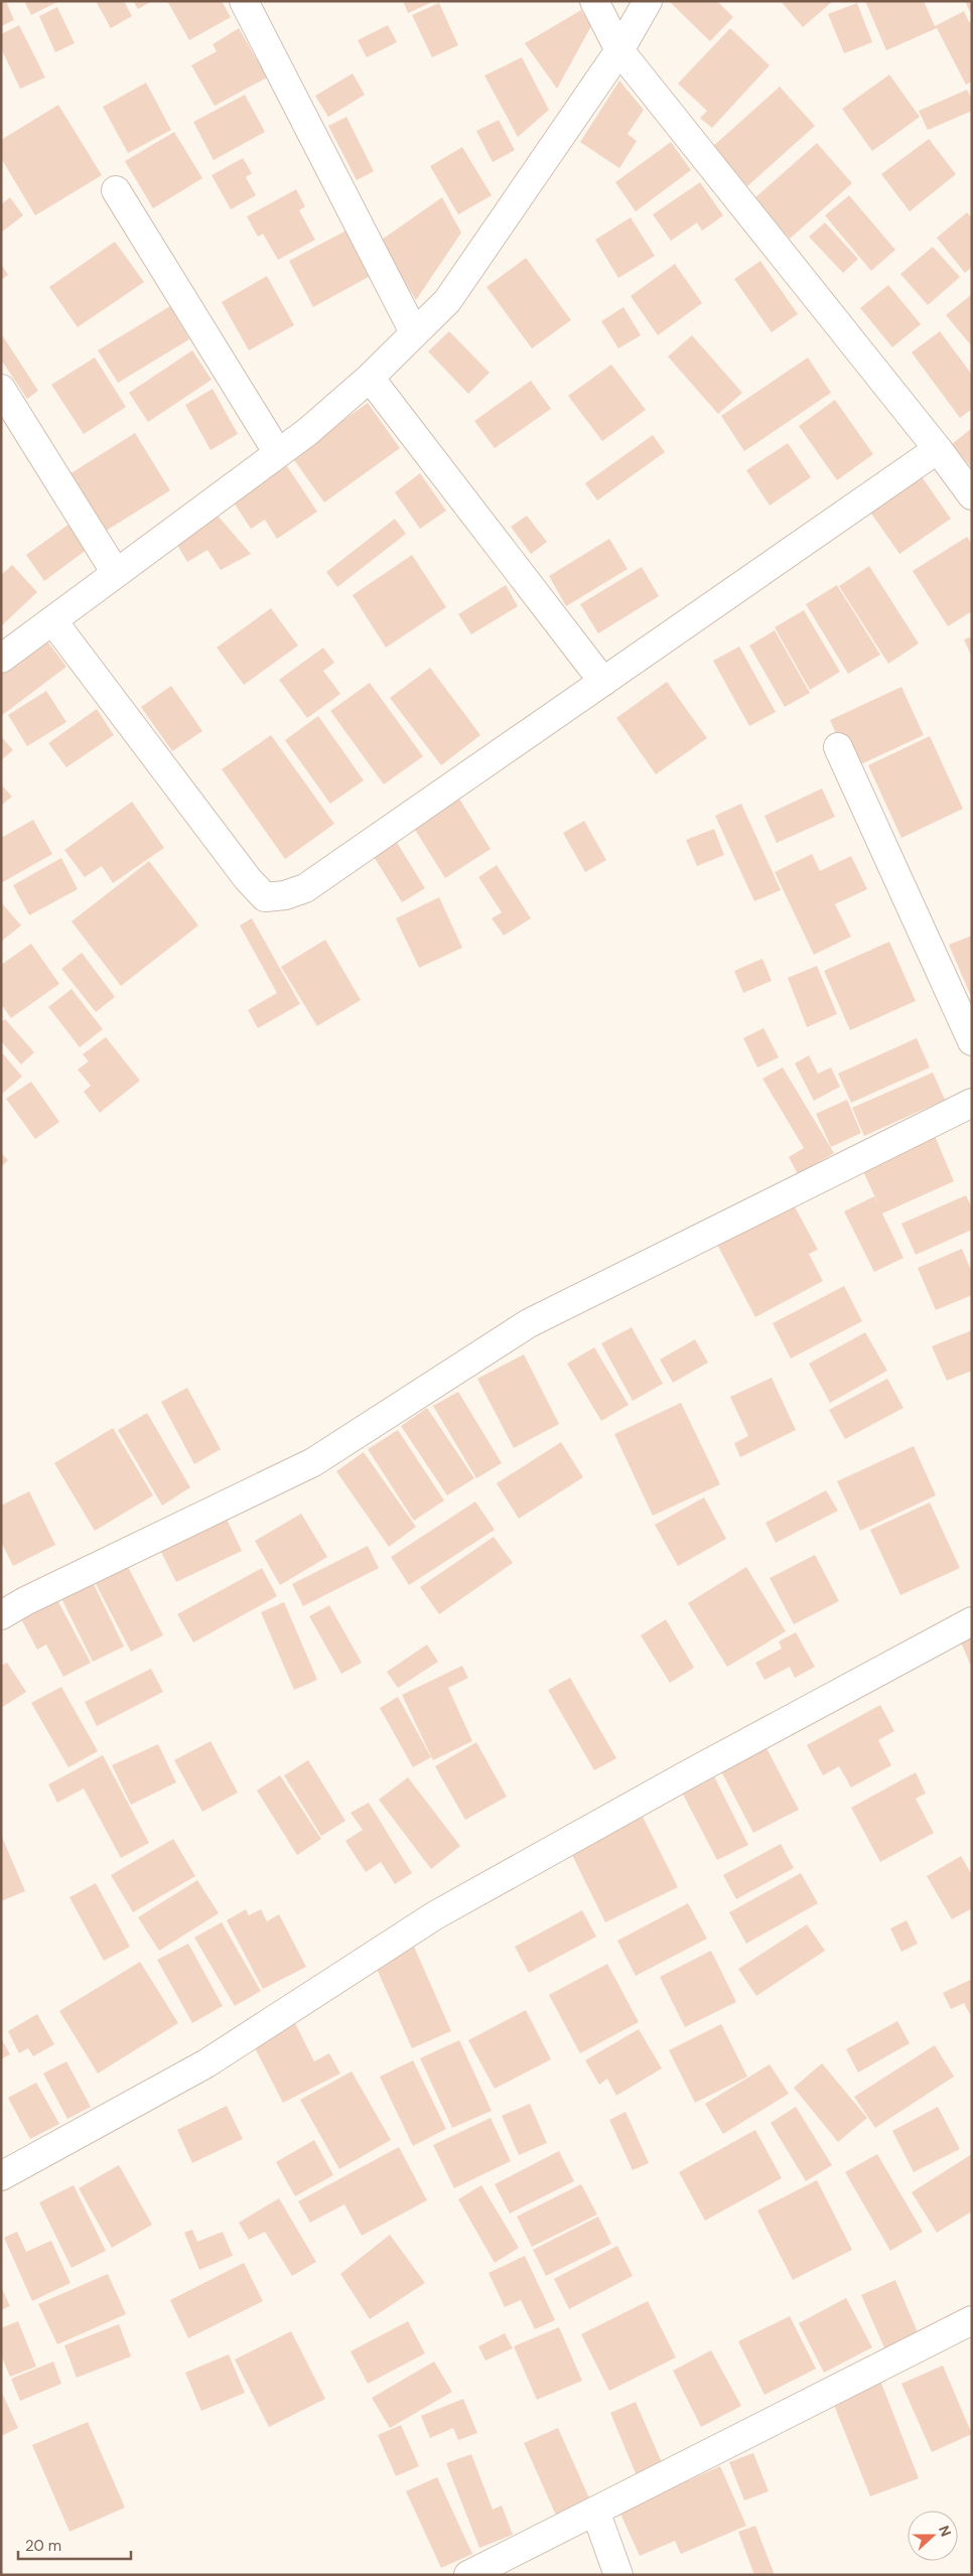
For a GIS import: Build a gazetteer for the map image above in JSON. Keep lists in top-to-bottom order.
{
  "scale_bar": "20 m",
  "north": "right"
}
